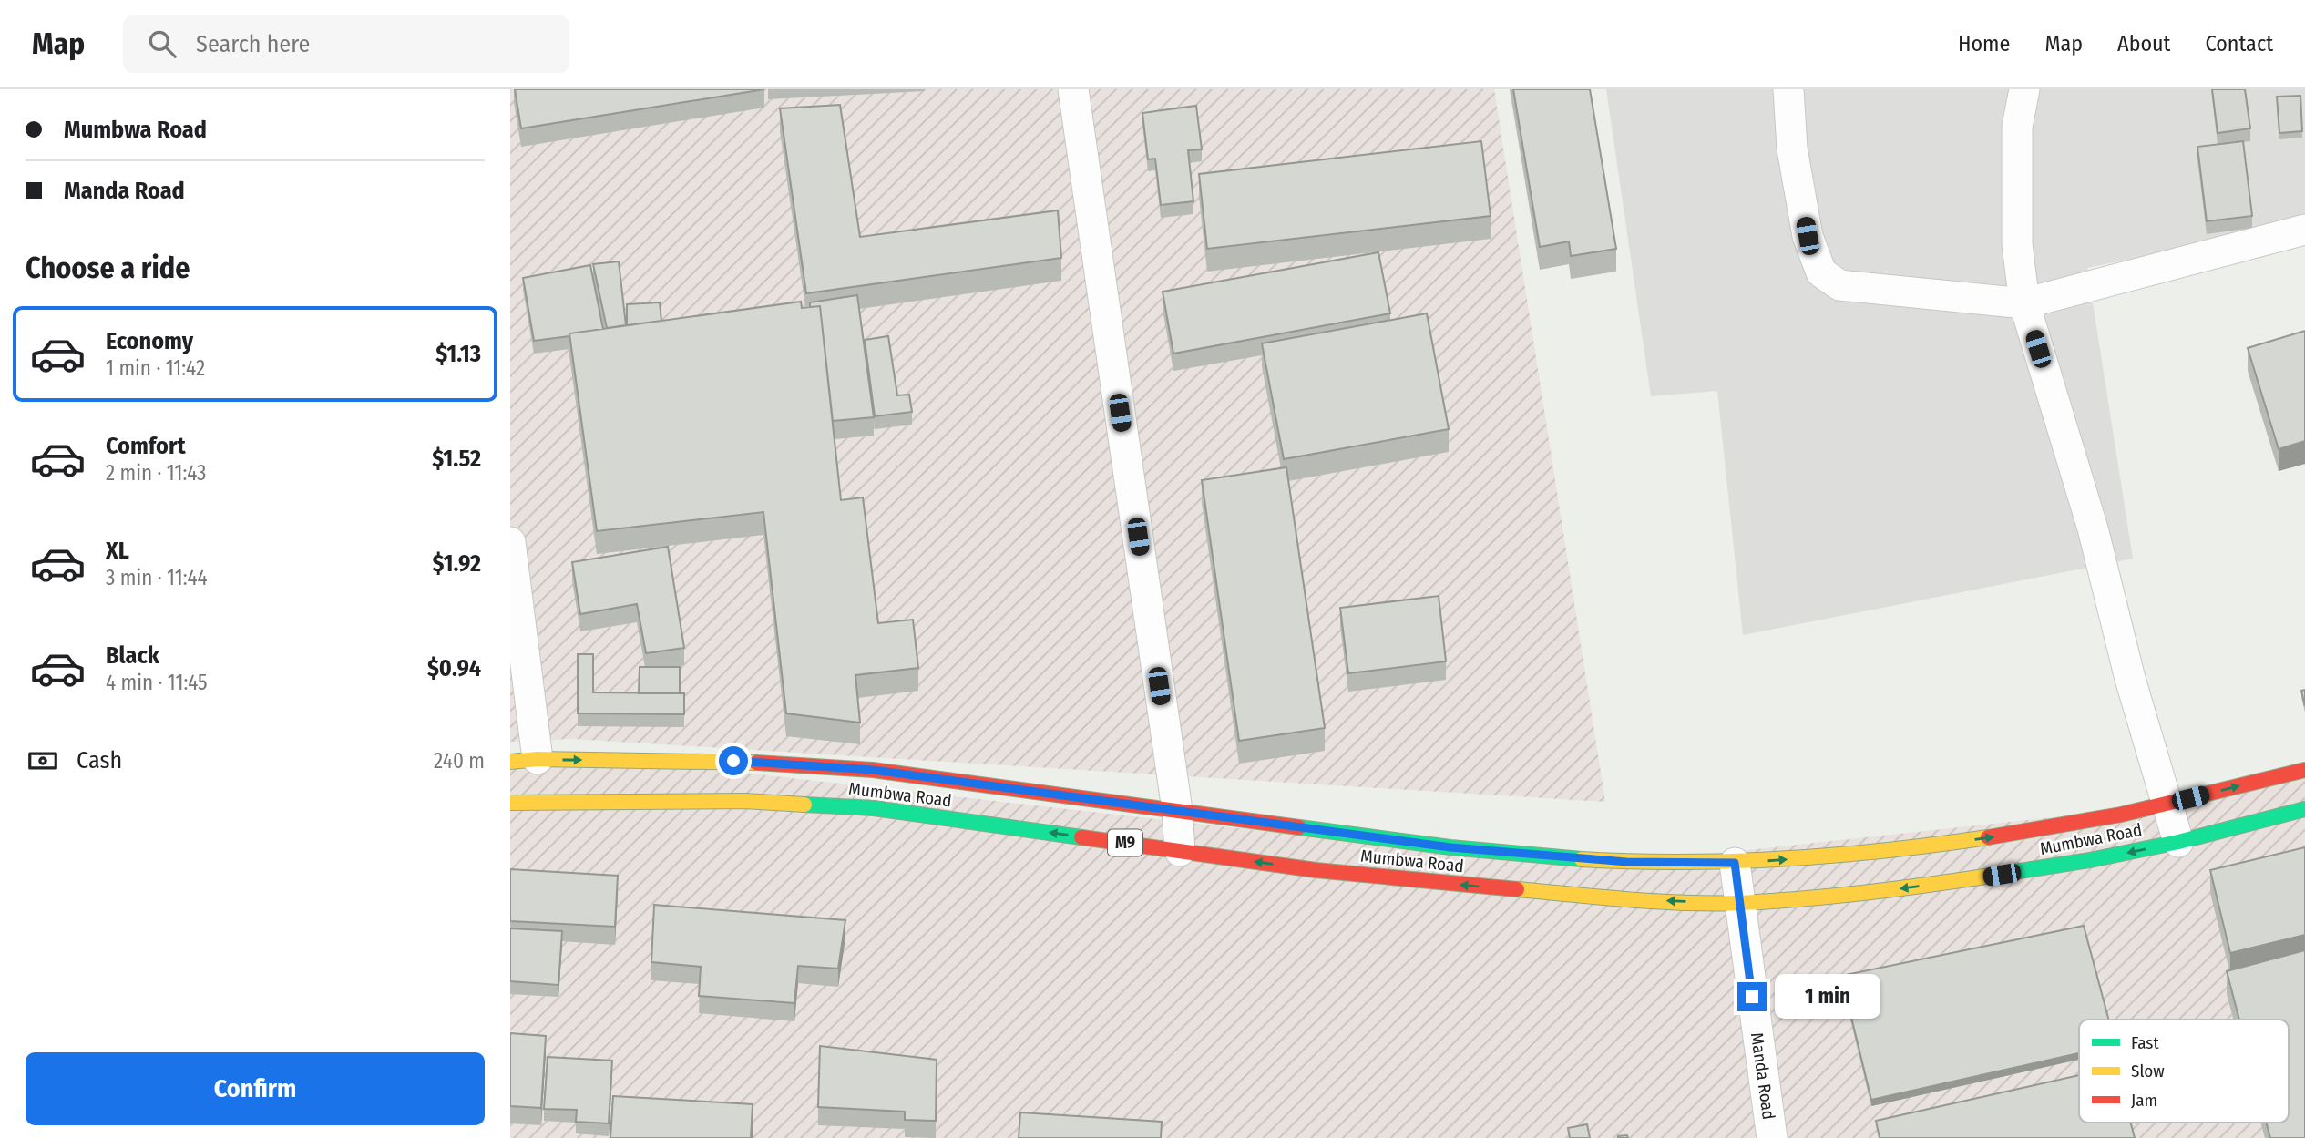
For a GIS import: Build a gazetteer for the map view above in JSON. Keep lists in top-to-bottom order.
{
  "streets": {
    "main road": ["Mumbwa Road", "M9"],
    "street": ["Manda Road"]
  },
  "crossings": [
    ["Mumbwa Road", "Manda Road"]
  ],
  "legend": ["Fast", "Slow", "Jam"],
  "page": {
    "header": "Map",
    "search": "Search here",
    "nav": [
      "Home",
      "Map",
      "About",
      "Contact"
    ],
    "banner": ["Mumbwa Road", "Manda Road"],
    "heading": "Choose a ride",
    "list": [
      {
        "name": "Economy",
        "note": "1 min · 11:42",
        "value": "$1.13"
      },
      {
        "name": "Comfort",
        "note": "2 min · 11:43",
        "value": "$1.52"
      },
      {
        "name": "XL",
        "note": "3 min · 11:44",
        "value": "$1.92"
      },
      {
        "name": "Black",
        "note": "4 min · 11:45",
        "value": "$0.94"
      }
    ],
    "pay": ["Cash", "240 m"],
    "bubble": "1 min",
    "buttons": "Confirm"
  }
}
